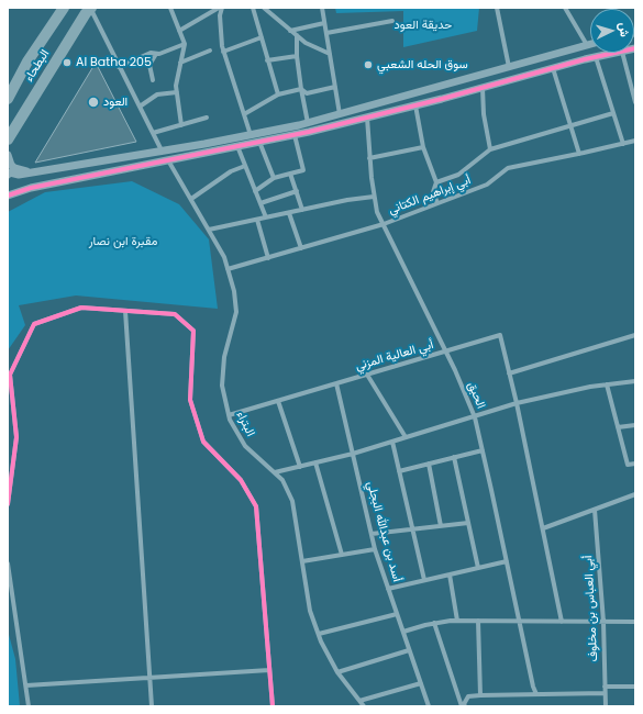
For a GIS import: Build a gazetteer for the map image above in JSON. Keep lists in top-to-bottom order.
{
  "streets": {
    "main road": ["البطحاء"],
    "street": [
      "أبي إبراهيم الكتاني",
      "أبي العالية المزني",
      "الحبق",
      "البتراء",
      "أسد بن عبدالله البجلي",
      "أبي العباس بن مخلوف"
    ]
  },
  "crossings": [
    ["أبي إبراهيم الكتاني", "الحبق"],
    ["أبي إبراهيم الكتاني", "البتراء"],
    ["أبي العالية المزني", "الحبق"],
    ["أبي العالية المزني", "البتراء"],
    ["أبي العالية المزني", "أسد بن عبدالله البجلي"]
  ],
  "parks": ["حديقة العود", "مقبرة ابن نصار"],
  "places": ["Al Batha 205", "سوق الحله الشعبي", "العود"],
  "north": "right"
}
